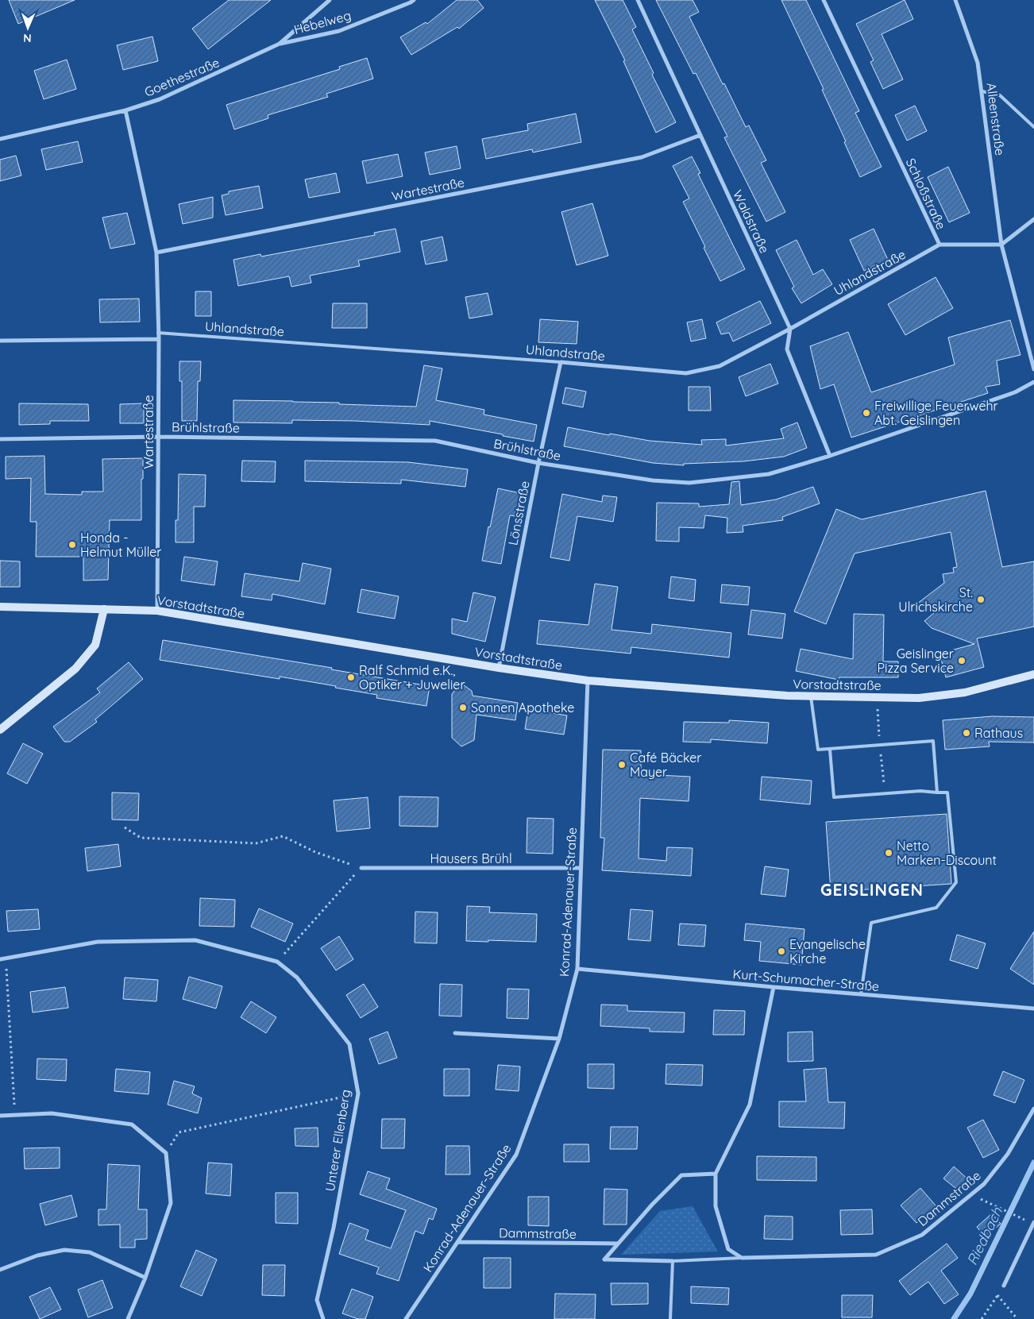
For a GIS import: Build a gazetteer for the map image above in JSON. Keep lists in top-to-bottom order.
{
  "streets": {
    "main road": ["Vorstadtstraße"],
    "street": [
      "Hebelweg",
      "Goethestraße",
      "Alleenstraße",
      "Wartestraße",
      "Schloßstraße",
      "Waldstraße",
      "Uhlandstraße",
      "Brühlstraße",
      "Lönsstraße",
      "Hausers Brühl",
      "Konrad-Adenauer-Straße",
      "Kurt-Schumacher-Straße",
      "Unterer Ellenberg",
      "Dammstraße"
    ]
  },
  "crossings": [
    ["Hebelweg", "Goethestraße"],
    ["Goethestraße", "Wartestraße"],
    ["Alleenstraße", "Schloßstraße"],
    ["Wartestraße", "Waldstraße"],
    ["Wartestraße", "Uhlandstraße"],
    ["Wartestraße", "Brühlstraße"],
    ["Wartestraße", "Vorstadtstraße"],
    ["Schloßstraße", "Uhlandstraße"],
    ["Waldstraße", "Uhlandstraße"],
    ["Uhlandstraße", "Lönsstraße"],
    ["Brühlstraße", "Lönsstraße"],
    ["Lönsstraße", "Vorstadtstraße"],
    ["Vorstadtstraße", "Konrad-Adenauer-Straße"],
    ["Hausers Brühl", "Konrad-Adenauer-Straße"],
    ["Konrad-Adenauer-Straße", "Kurt-Schumacher-Straße"],
    ["Konrad-Adenauer-Straße", "Dammstraße"]
  ],
  "districts": ["GEISLINGEN"],
  "water": ["Riedbach"],
  "places": [
    "Freiwillige Feuerwehr Abt. Geislingen",
    "Honda - Helmut Müller",
    "St. Ulrichskirche",
    "Geislinger Pizza Service",
    "Ralf Schmid e.K., Optiker + Juwelier",
    "Sonnen Apotheke",
    "Rathaus",
    "Café Bäcker Mayer",
    "Netto Marken-Discount",
    "Evangelische Kirche"
  ],
  "north": "bottom"
}
